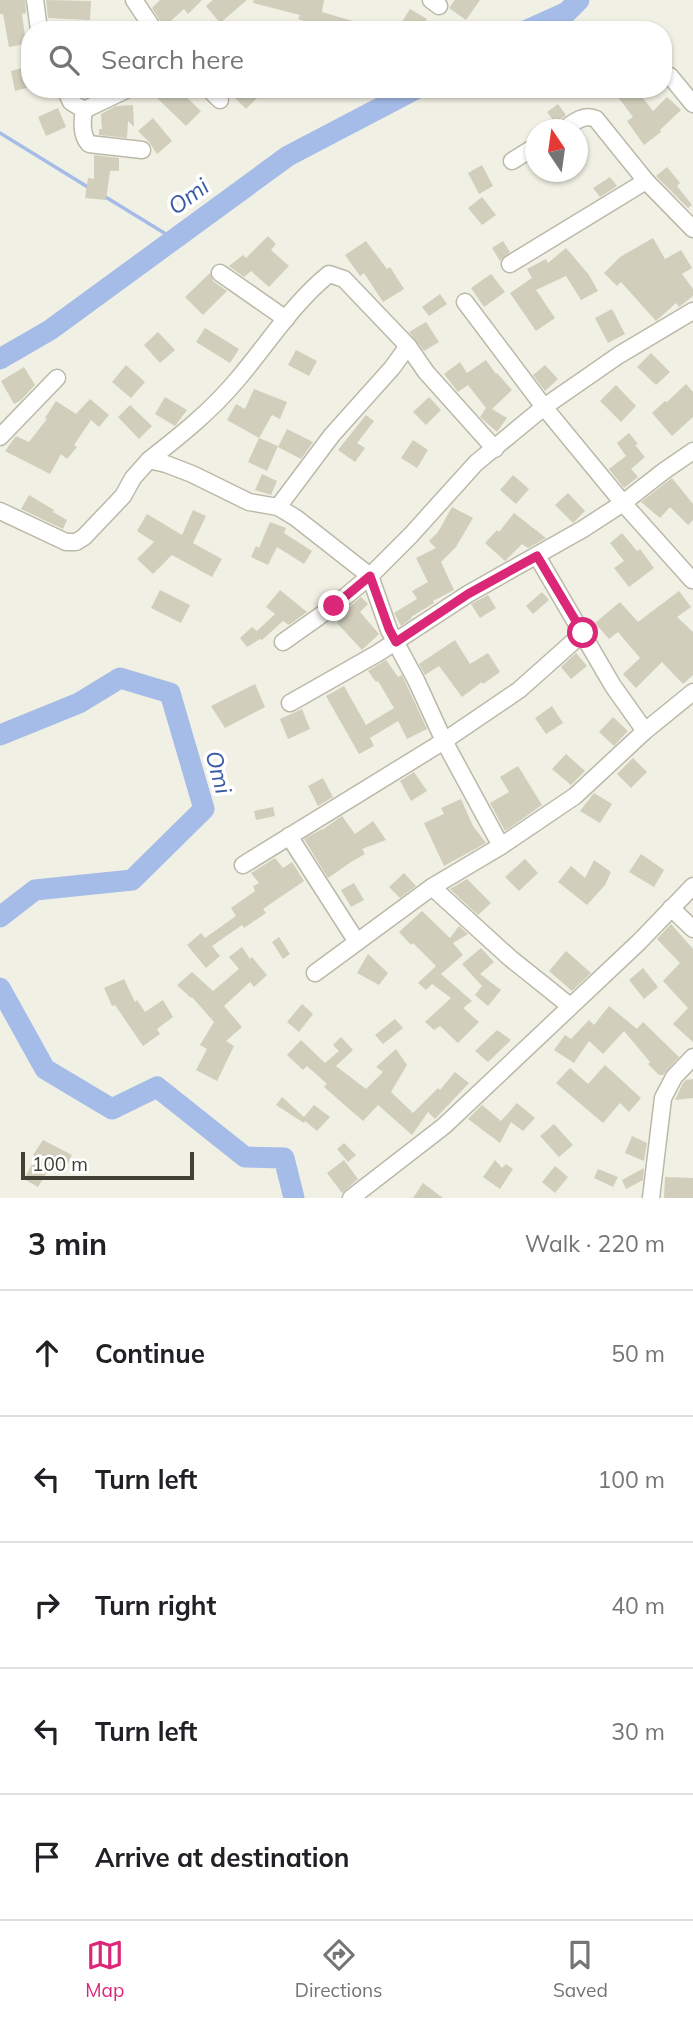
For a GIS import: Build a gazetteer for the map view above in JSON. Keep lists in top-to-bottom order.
{
  "water": ["Omi"],
  "scale_bar": "100 m",
  "north": "top",
  "page": {
    "search": "Search here",
    "scale": "100 m",
    "heading": ["3 min", "Walk · 220 m"],
    "list": [
      ["Continue", "50 m"],
      ["Turn left", "100 m"],
      ["Turn right", "40 m"],
      ["Turn left", "30 m"],
      "Arrive at destination"
    ],
    "nav": ["Map", "Directions", "Saved"]
  }
}
